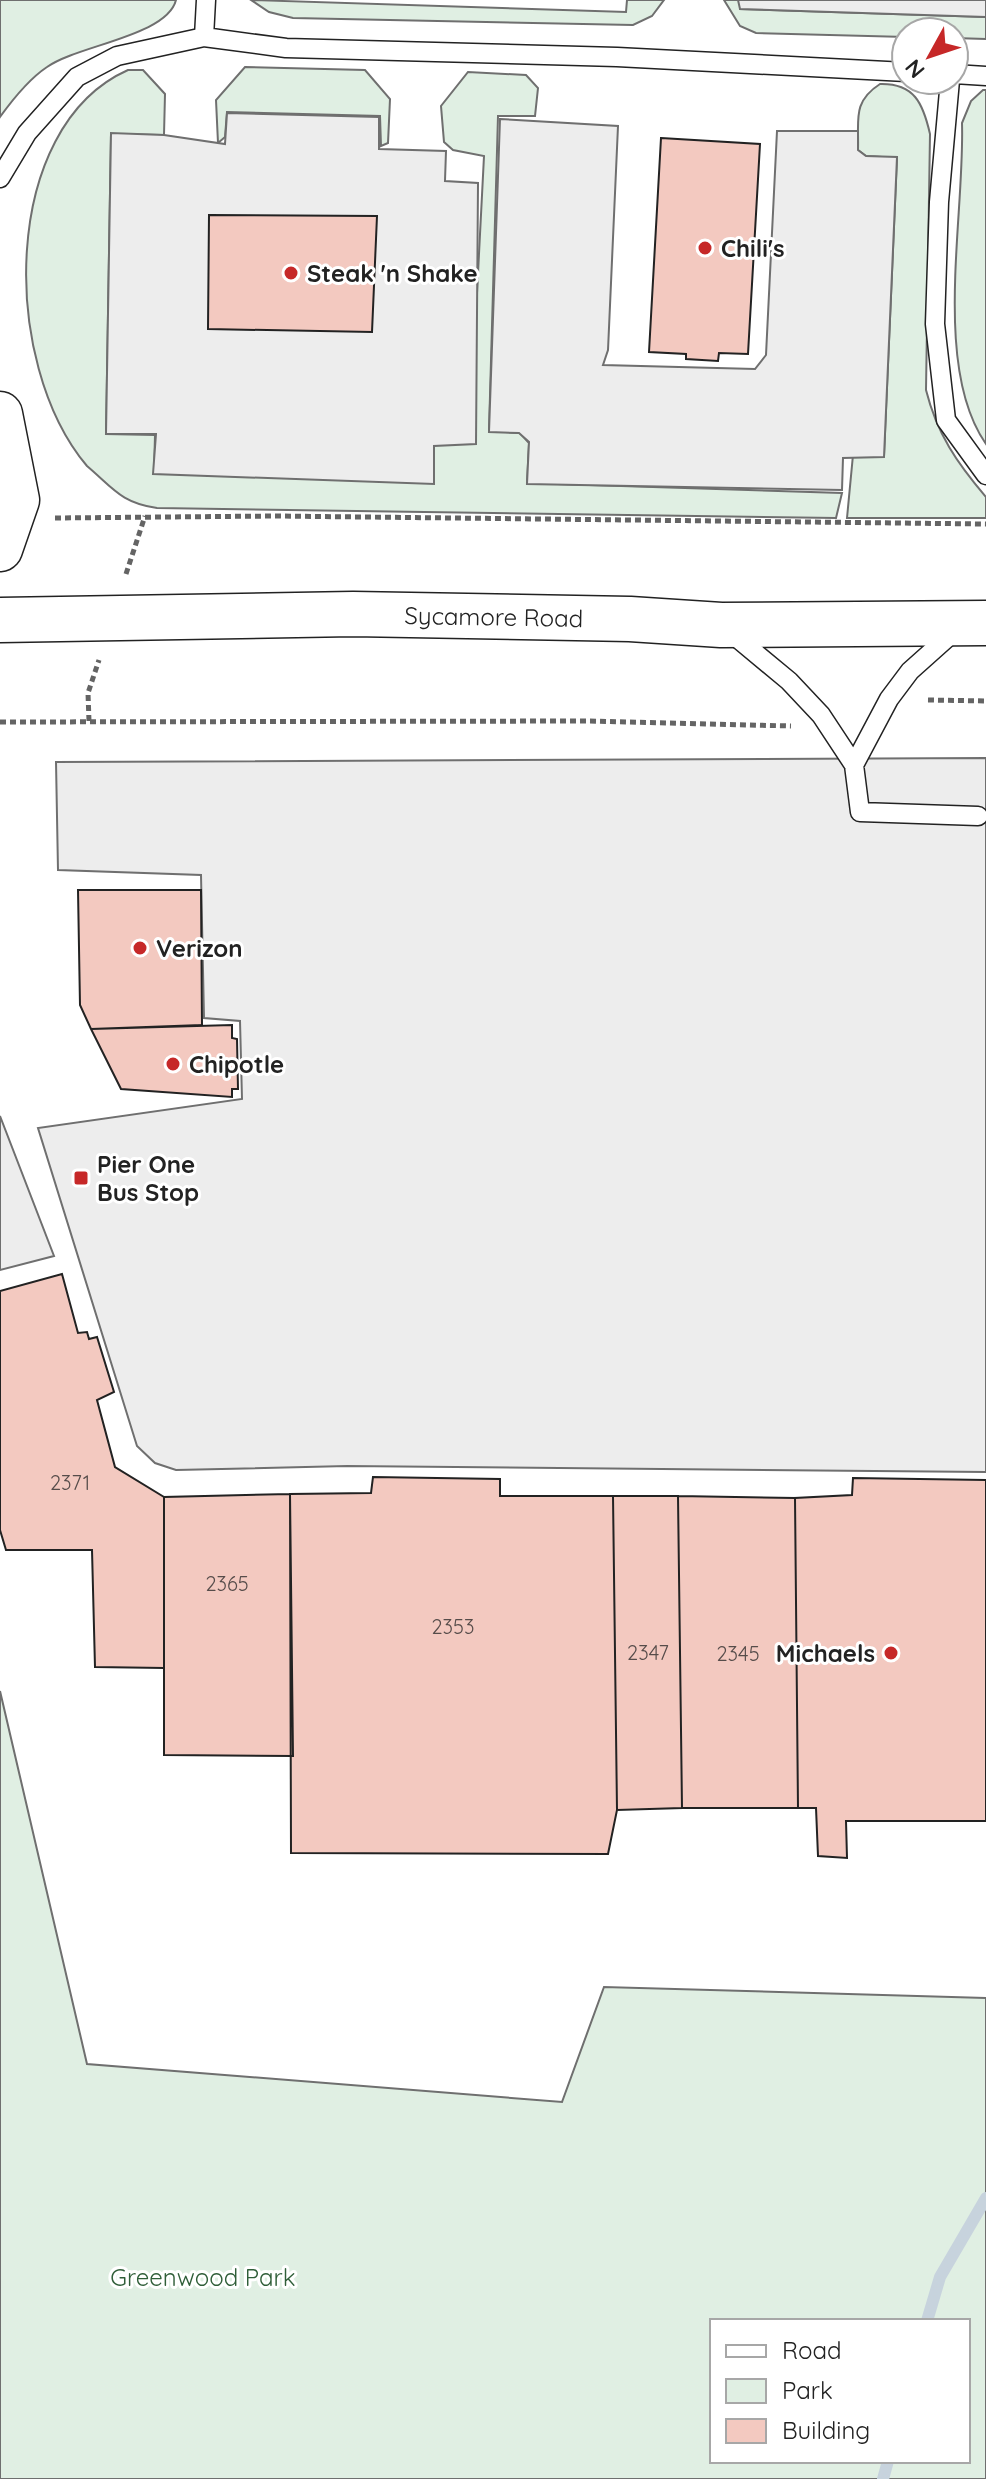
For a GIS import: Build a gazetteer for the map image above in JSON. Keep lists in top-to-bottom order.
{
  "streets": {
    "main road": ["Sycamore Road"]
  },
  "parks": ["Greenwood Park"],
  "places": {
    "other": [
      "Chili's",
      "Steak 'n Shake",
      "Verizon",
      "Chipotle",
      "Michaels"
    ],
    "transit": ["Pier One Bus Stop"]
  },
  "house_numbers": [
    "2371",
    "2365",
    "2353",
    "2347",
    "2345"
  ],
  "legend": ["Road", "Park", "Building"],
  "north": "bottom left"
}
